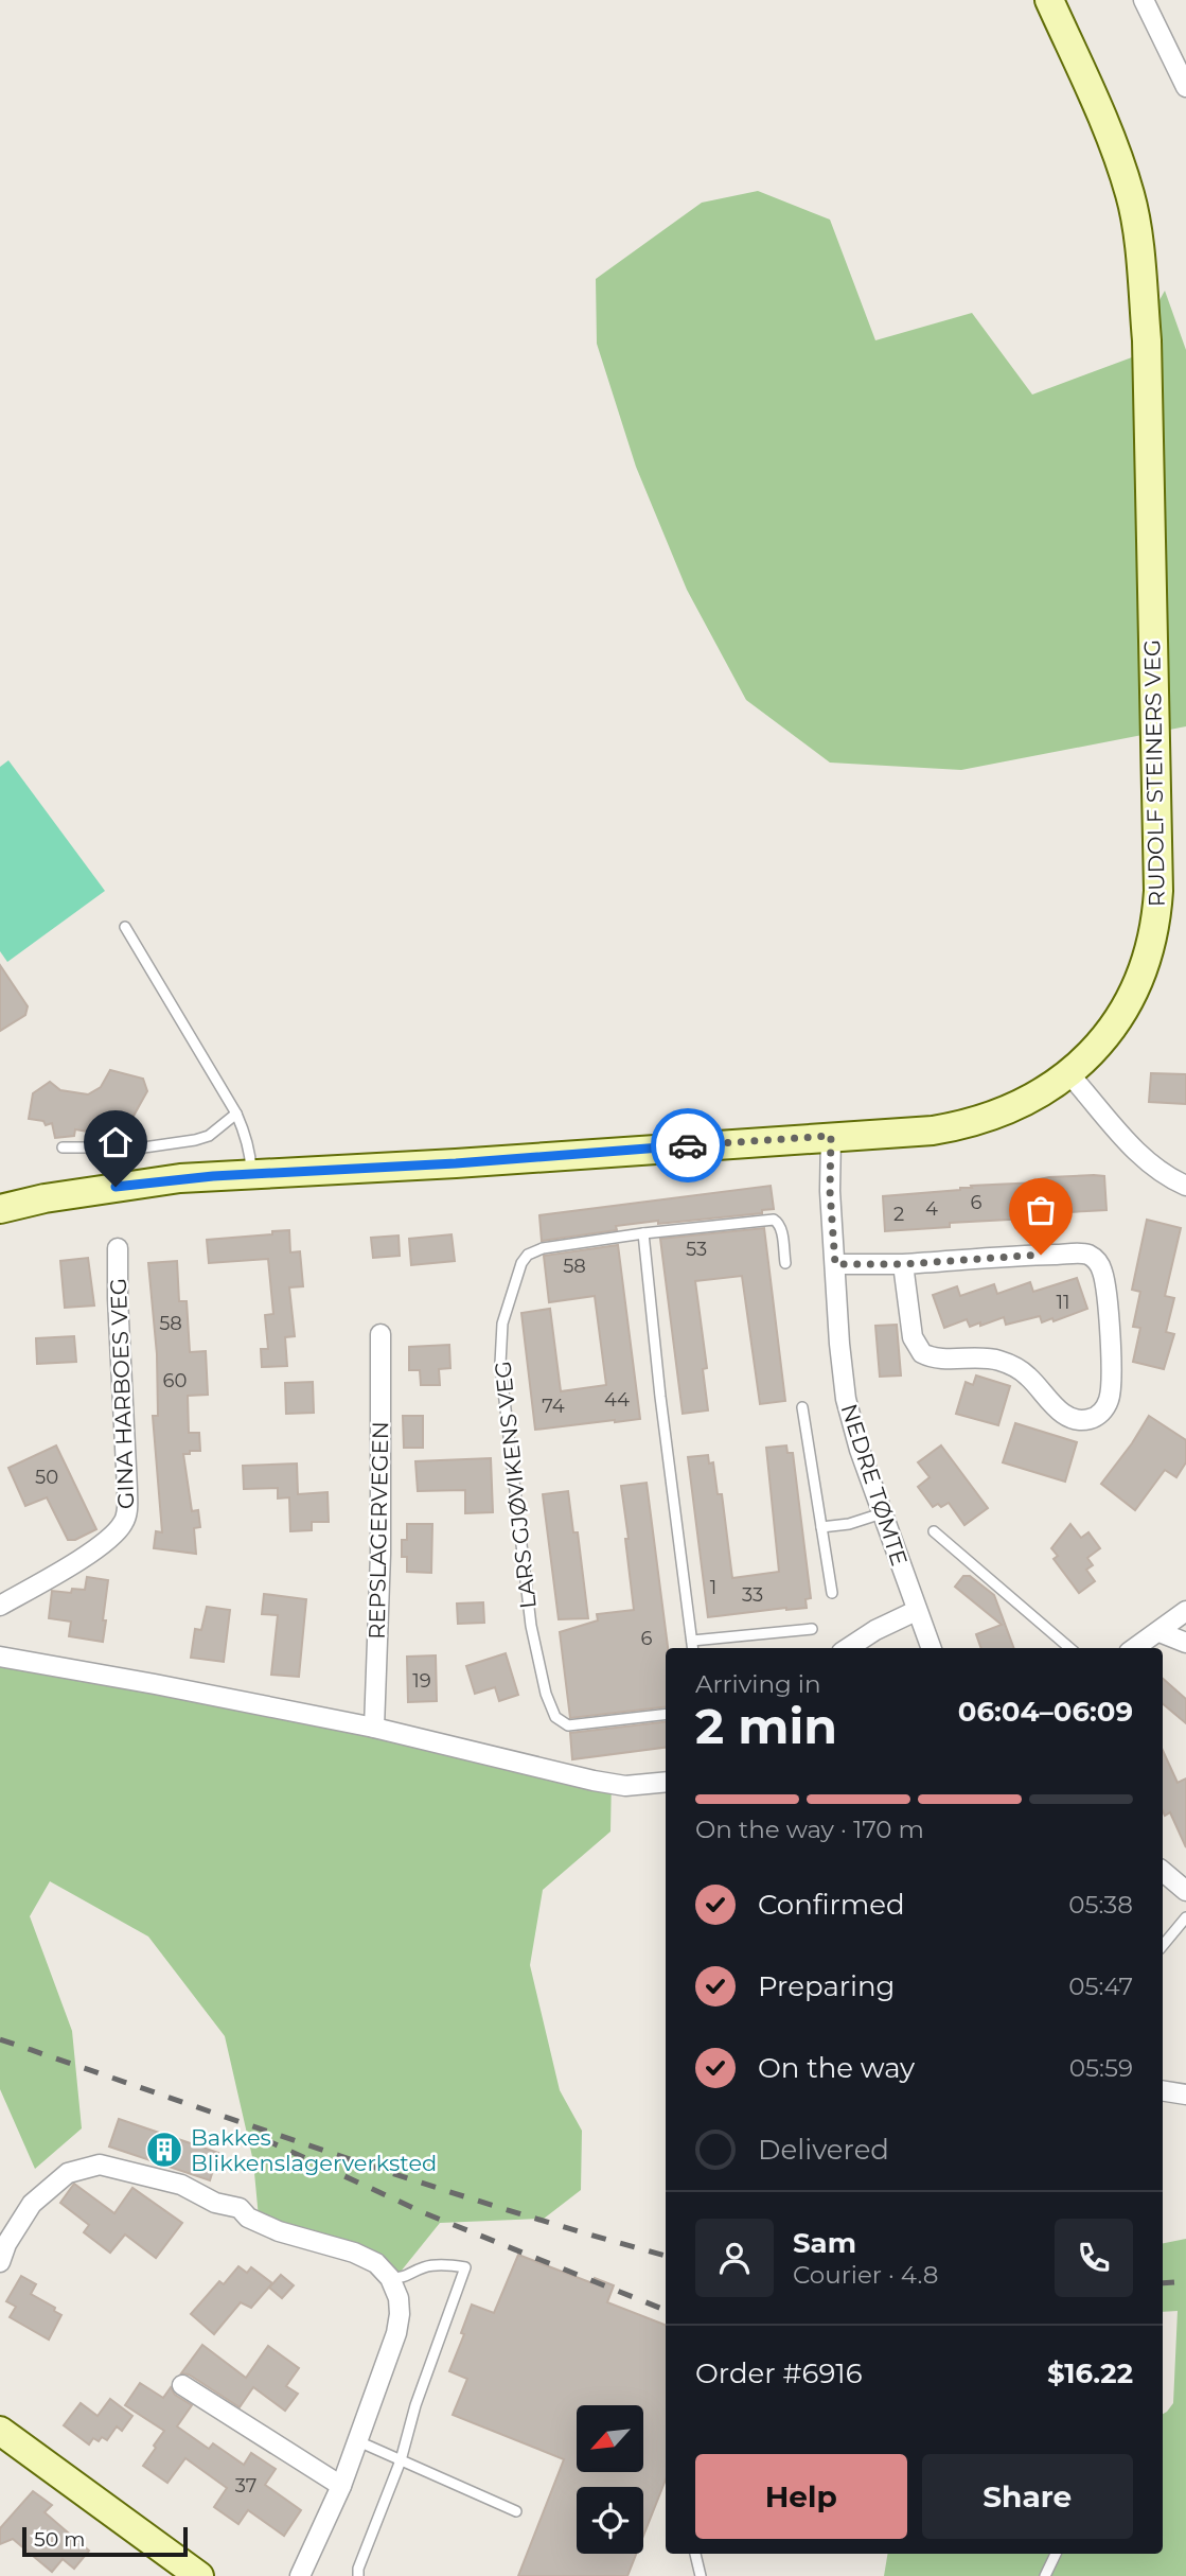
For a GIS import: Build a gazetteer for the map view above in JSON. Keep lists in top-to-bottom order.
{
  "streets": {
    "street": [
      "RUDOLF STEINERS VEG",
      "GINA HARBOES VEG",
      "NEDRE TØMTE",
      "REPSLAGERVEGEN"
    ],
    "lane": ["LARS GJØVIKENS VEG"]
  },
  "crossings": [
    ["RUDOLF STEINERS VEG", "NEDRE TØMTE"]
  ],
  "places": {
    "building": ["Bakkes Blikkenslagerverksted"]
  },
  "house_numbers": [
    "6",
    "4",
    "2",
    "53",
    "58",
    "11",
    "58",
    "60",
    "44",
    "74",
    "50",
    "1",
    "33",
    "6",
    "19",
    "37"
  ],
  "scale_bar": "50 m",
  "north": "bottom left",
  "page": {
    "heading": ["2 min", "Arriving in", "06:04–06:09"],
    "panel": [
      "Sam",
      "Courier · 4.8",
      "Order #6916",
      "$16.22"
    ],
    "bar": "On the way · 170 m",
    "list": [
      ["Confirmed", "05:38"],
      ["Preparing", "05:47"],
      ["On the way", "05:59"],
      "Delivered"
    ],
    "buttons": ["Help", "Share"],
    "scale": "50 m"
  }
}
